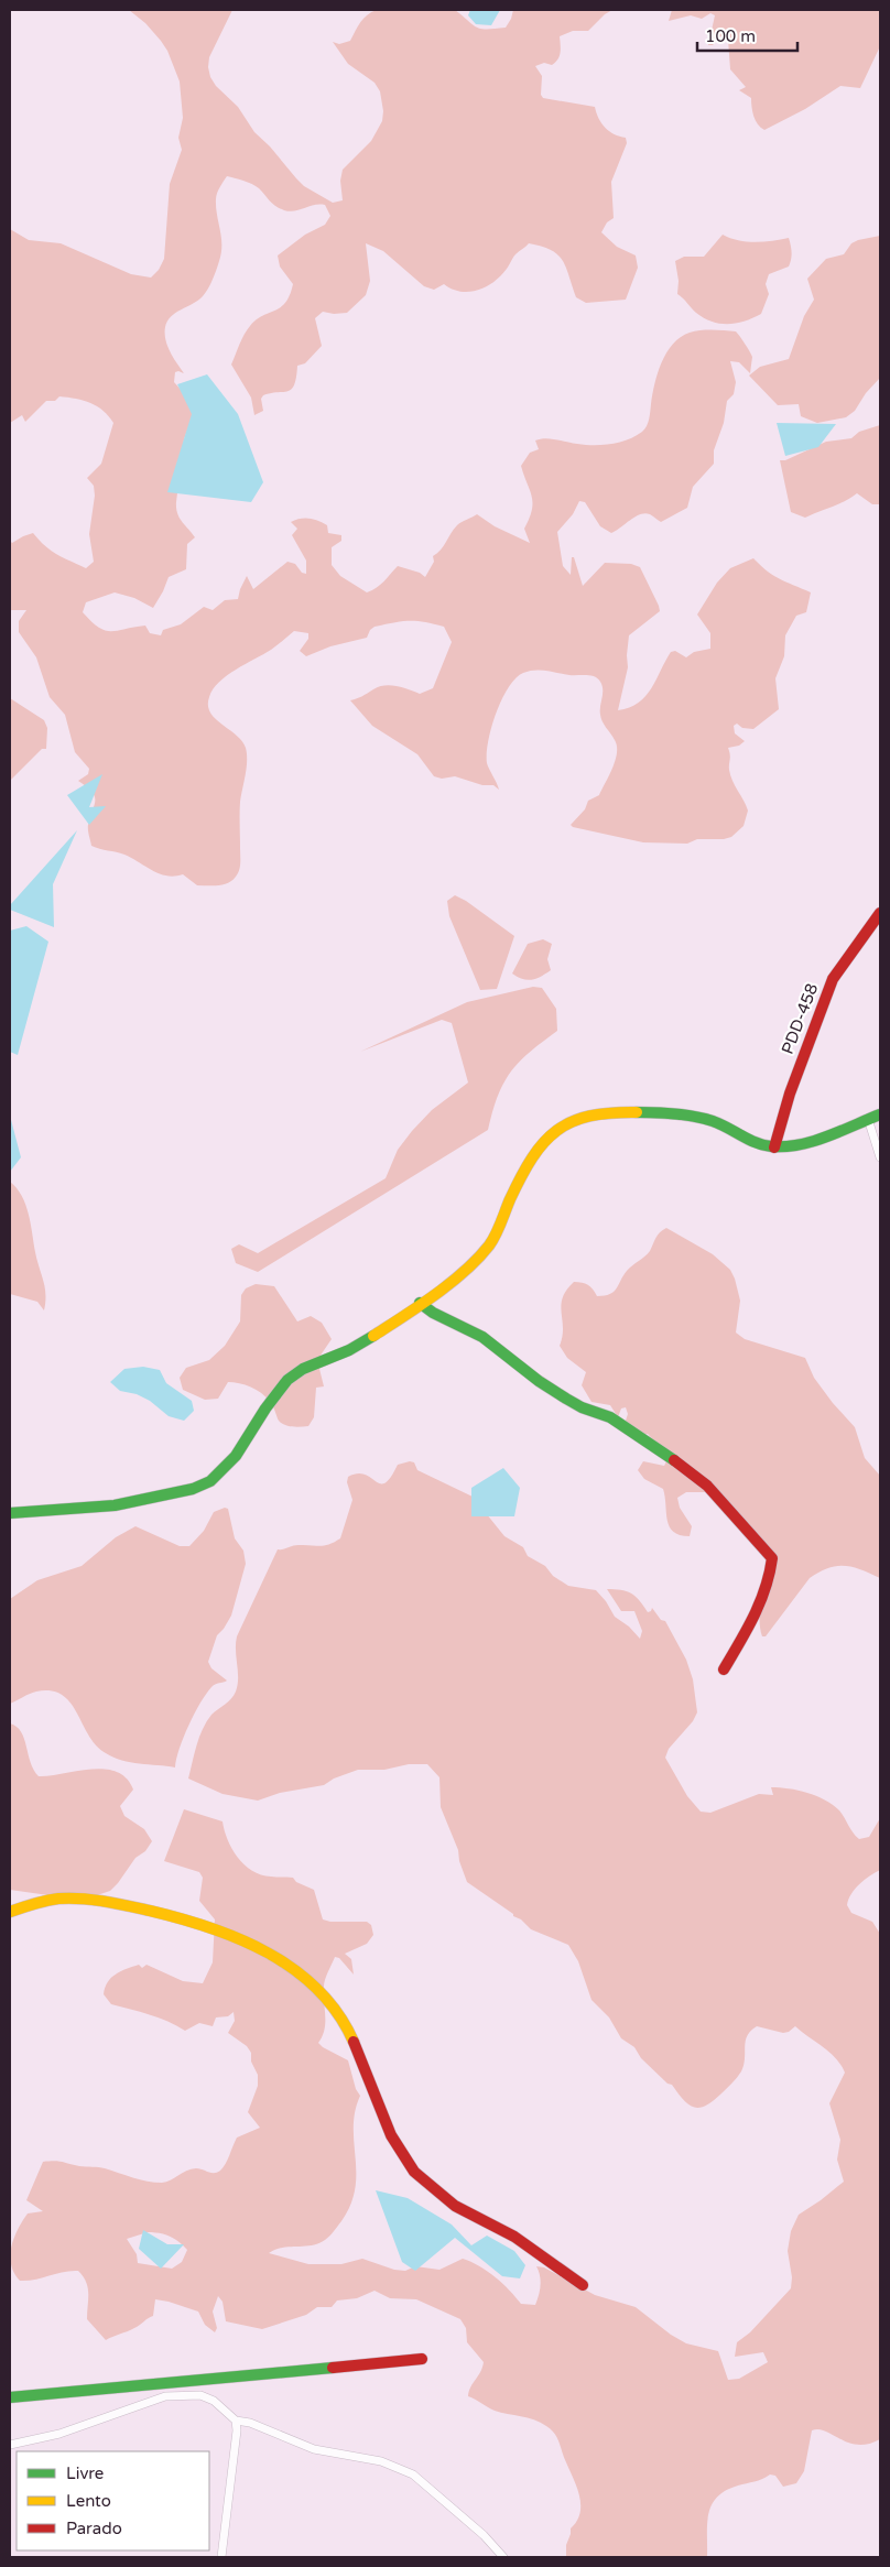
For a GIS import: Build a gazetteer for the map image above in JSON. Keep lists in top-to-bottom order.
{
  "streets": {
    "street": ["PDD-458"]
  },
  "legend": ["Livre", "Lento", "Parado"],
  "scale_bar": "100 m"
}
